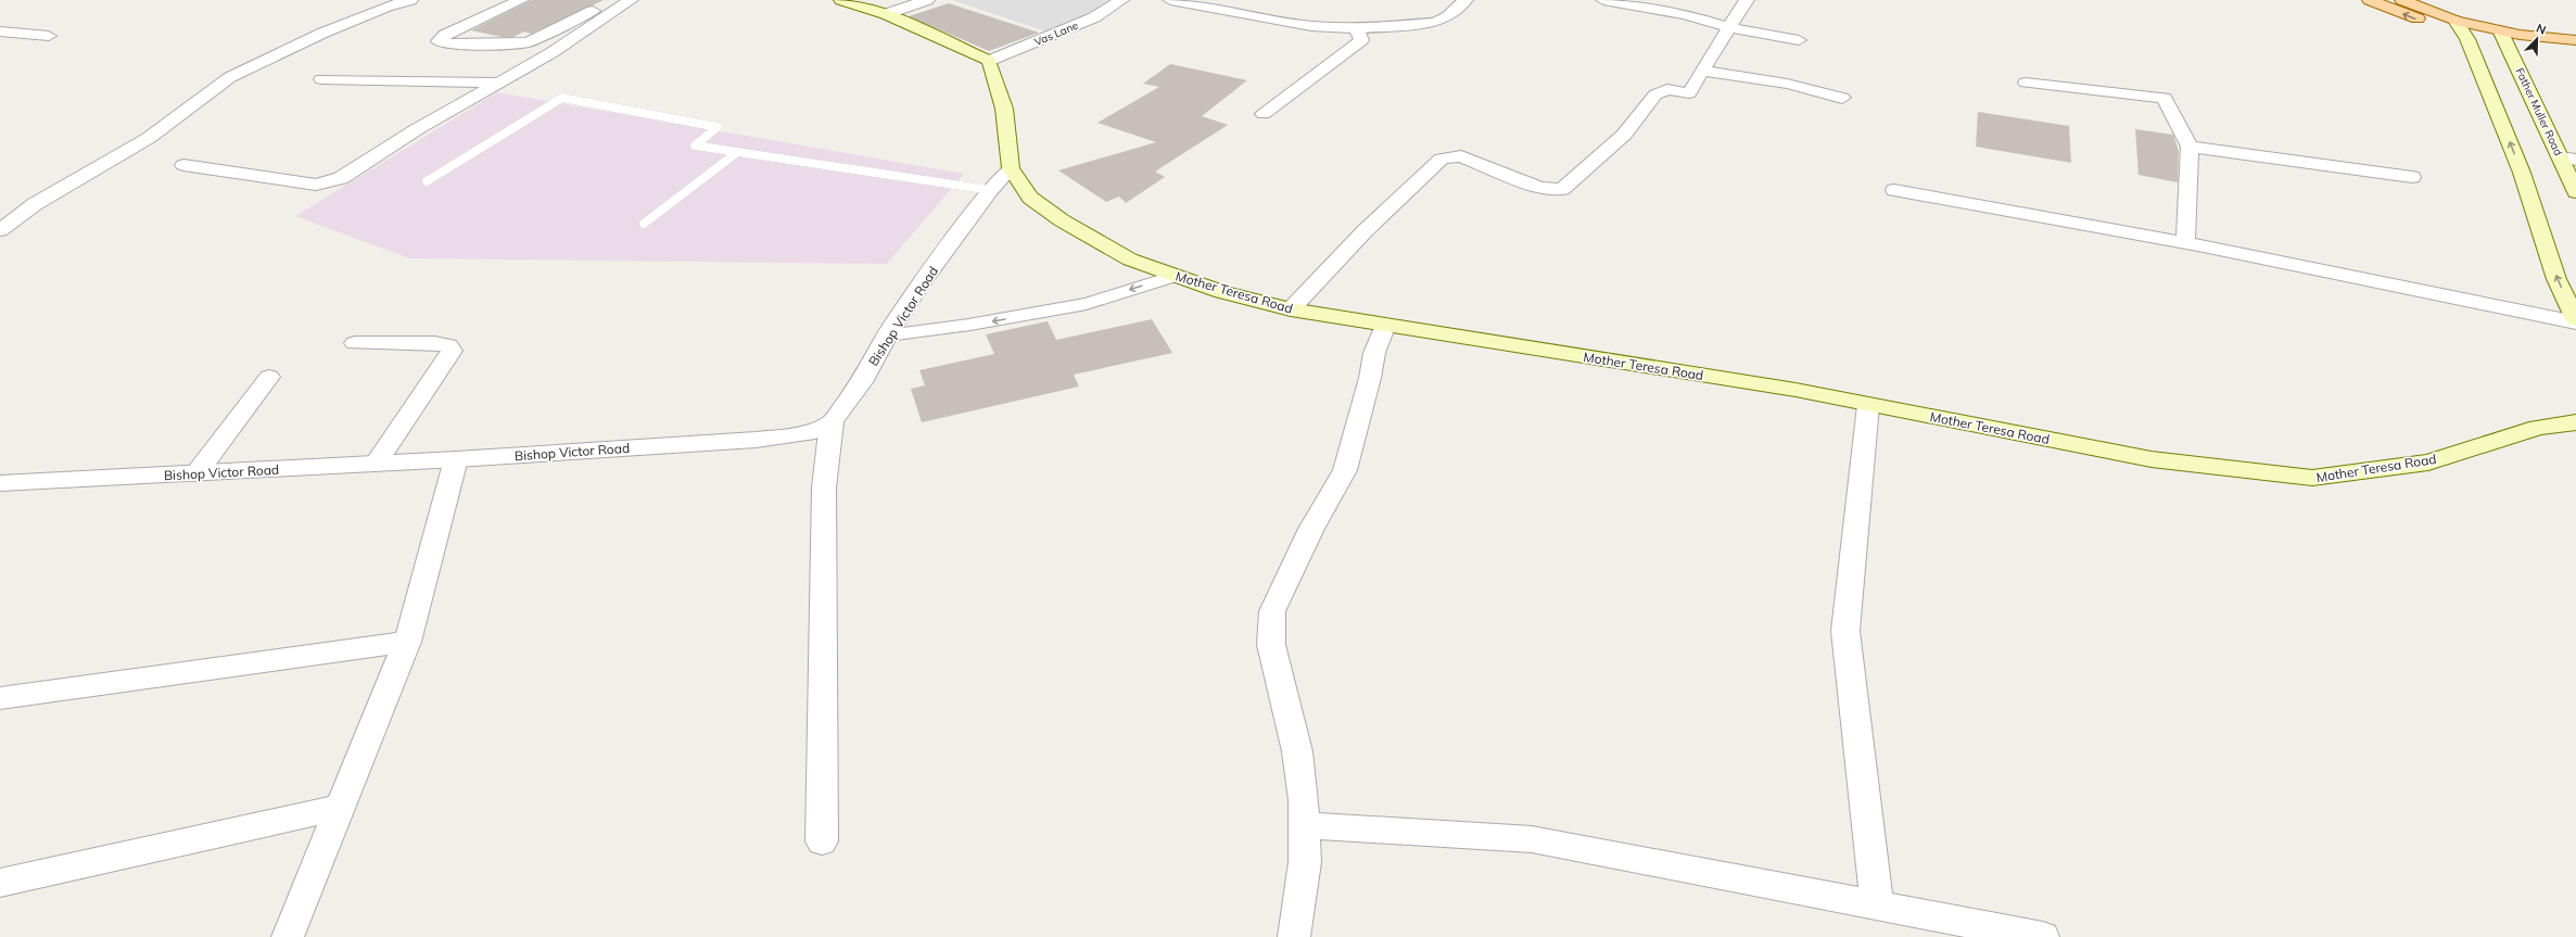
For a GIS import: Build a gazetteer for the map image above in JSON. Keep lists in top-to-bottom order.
{
  "streets": {
    "main road": ["Father Muller Road", "Mother Teresa Road"],
    "street": ["Vas Lane", "Bishop Victor Road"]
  },
  "crossings": [
    ["Vas Lane", "Mother Teresa Road"],
    ["Mother Teresa Road", "Bishop Victor Road"]
  ],
  "north": "top right"
}
